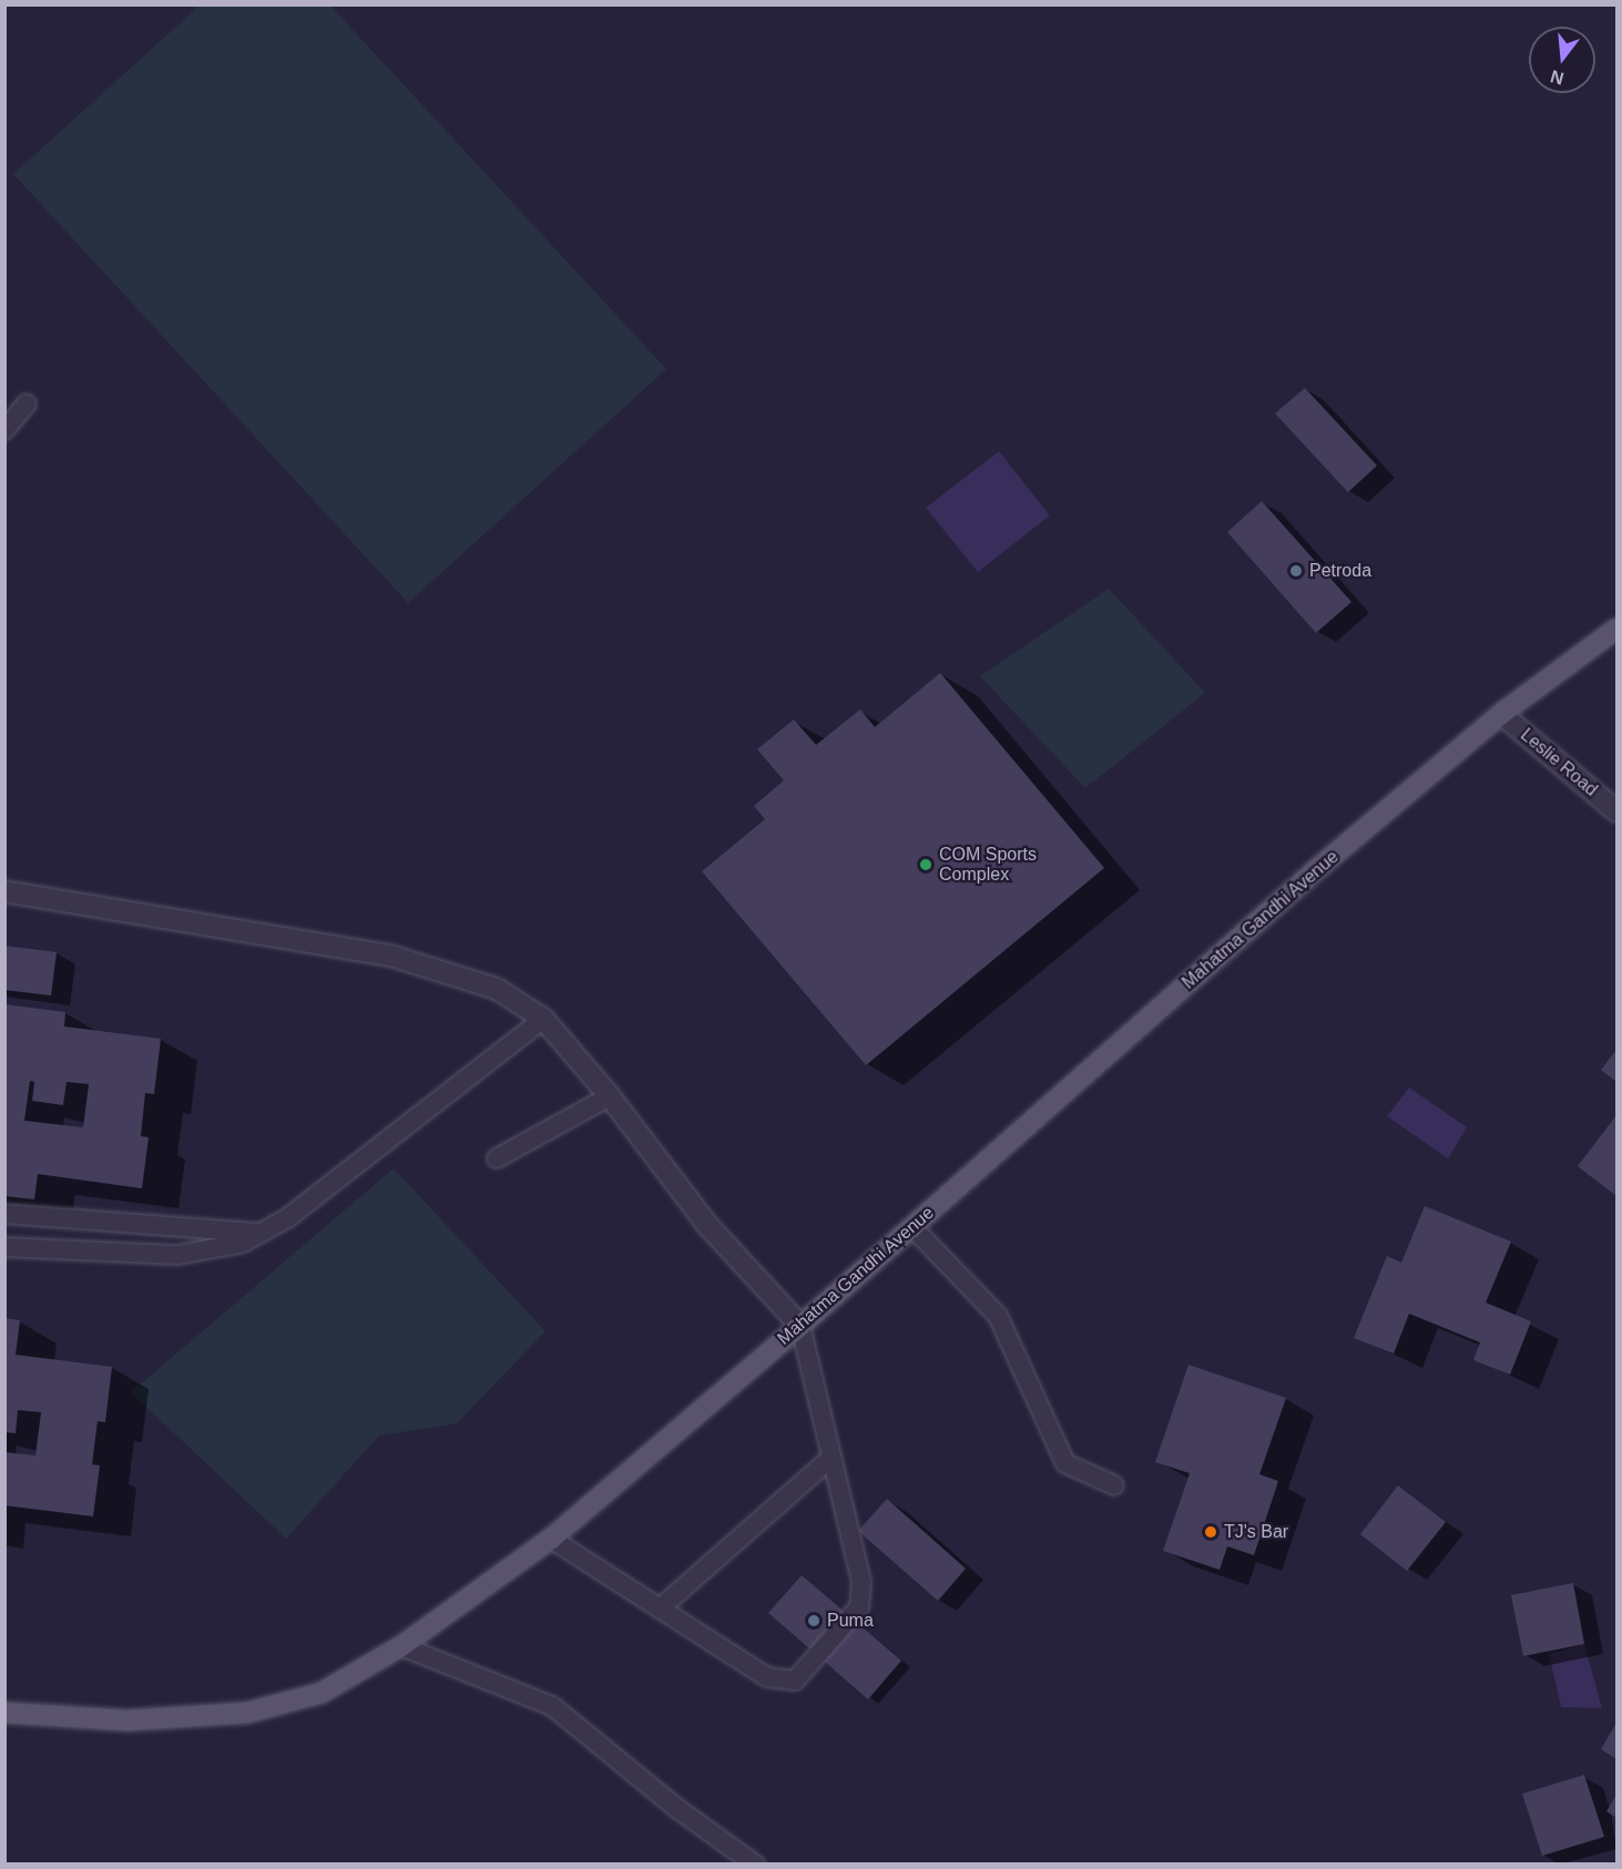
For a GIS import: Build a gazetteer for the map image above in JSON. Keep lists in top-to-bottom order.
{
  "streets": {
    "main road": ["Mahatma Gandhi Avenue"],
    "street": ["Leslie Road"]
  },
  "crossings": [
    ["Leslie Road", "Mahatma Gandhi Avenue"]
  ],
  "places": [
    "Petroda",
    "COM Sports Complex",
    "TJ's Bar",
    "Puma"
  ],
  "north": "bottom"
}
